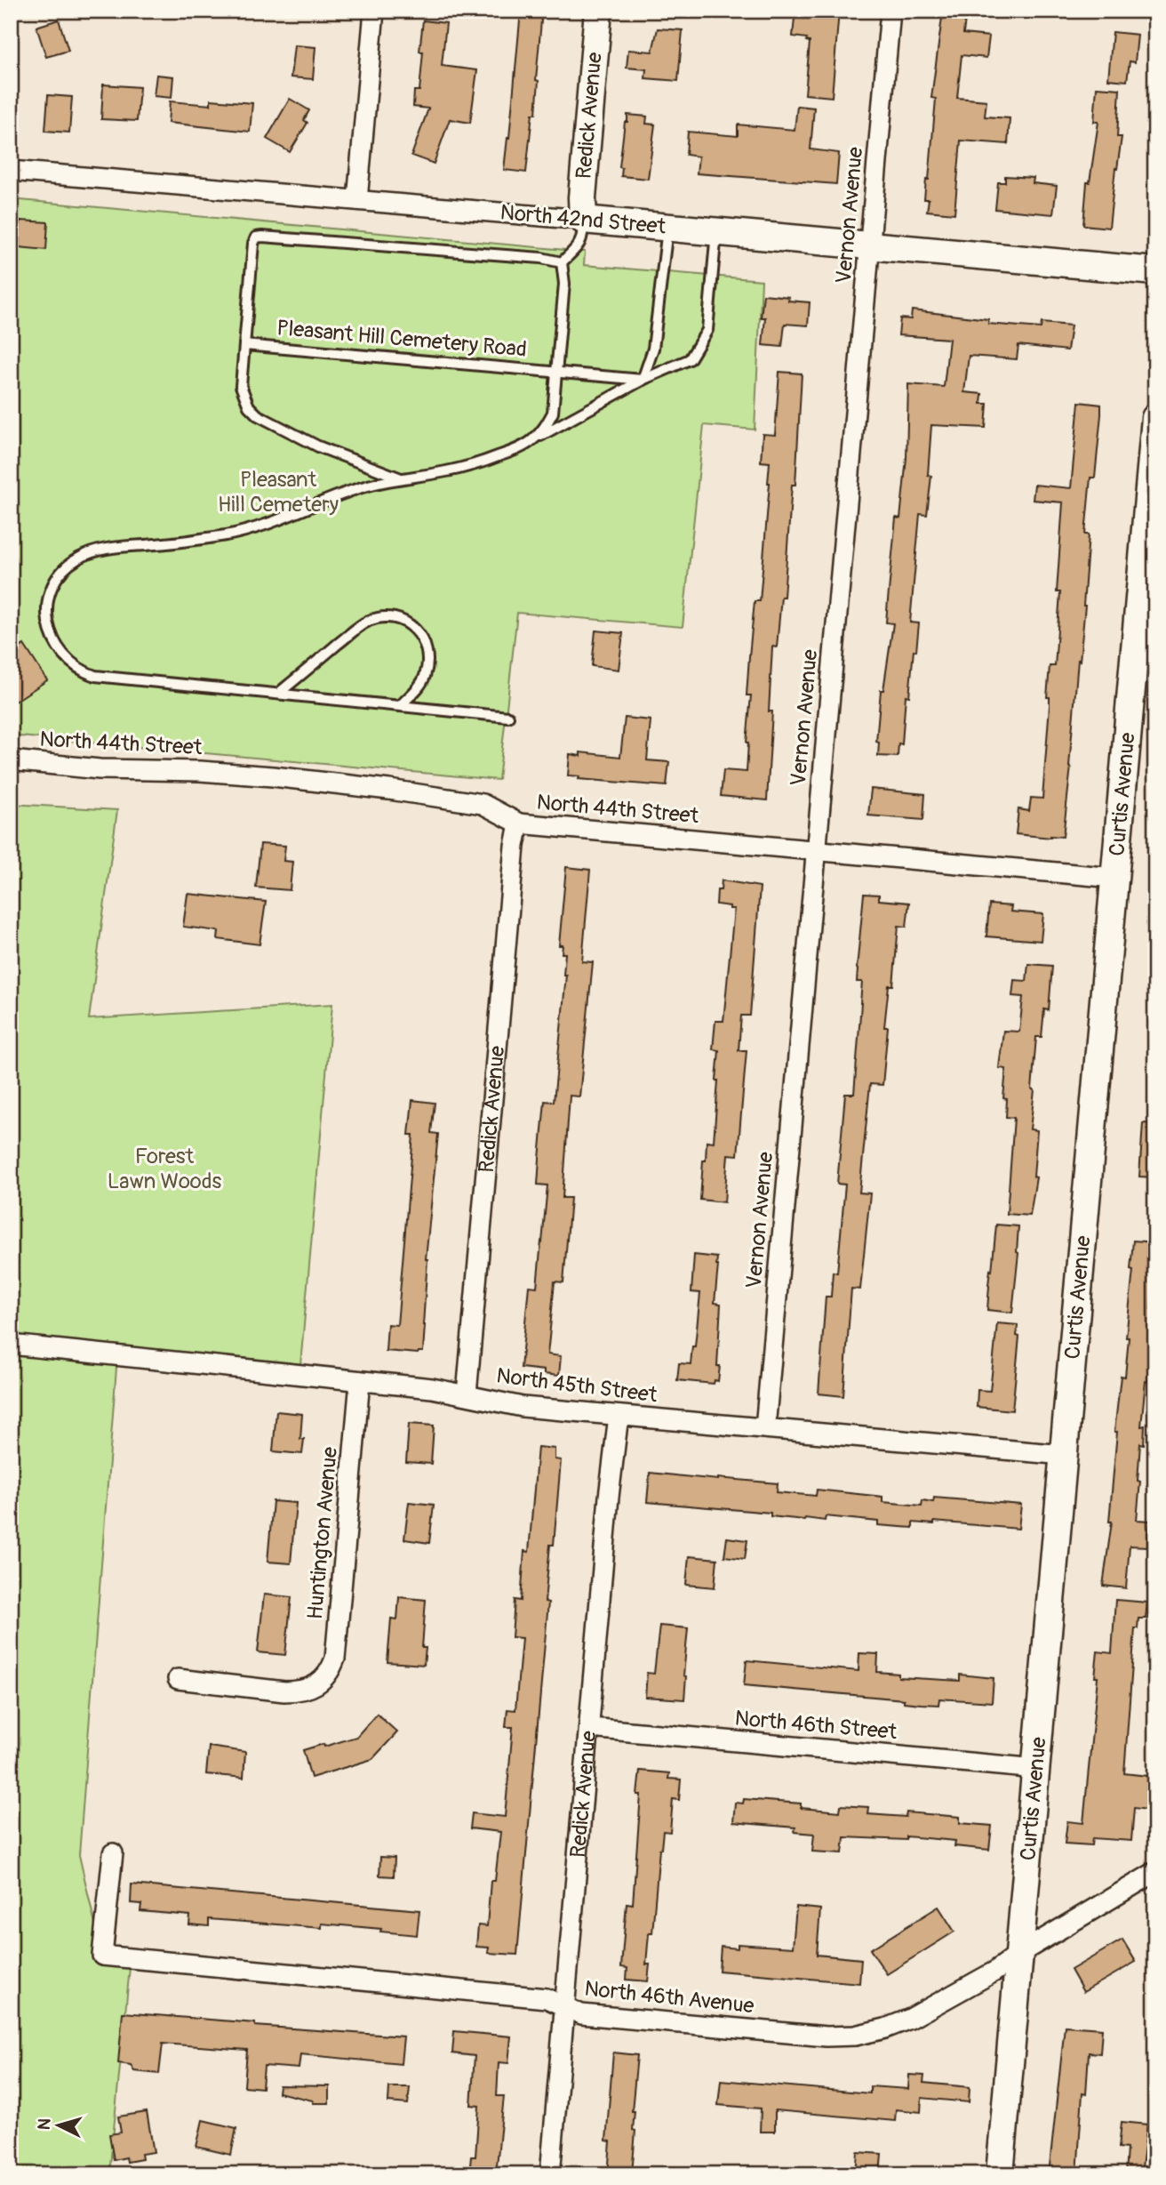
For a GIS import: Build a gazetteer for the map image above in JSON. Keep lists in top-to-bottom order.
{
  "streets": {
    "street": [
      "Redick Avenue",
      "Vernon Avenue",
      "North 42nd Street",
      "North 44th Street",
      "Curtis Avenue",
      "North 45th Street",
      "Huntington Avenue",
      "North 46th Street",
      "North 46th Avenue"
    ],
    "lane": ["Pleasant Hill Cemetery Road"]
  },
  "crossings": [
    ["Redick Avenue", "North 42nd Street"],
    ["Redick Avenue", "North 44th Street"],
    ["Redick Avenue", "North 45th Street"],
    ["Redick Avenue", "North 46th Street"],
    ["Redick Avenue", "North 46th Avenue"],
    ["Vernon Avenue", "North 42nd Street"],
    ["Vernon Avenue", "North 44th Street"],
    ["Vernon Avenue", "North 45th Street"],
    ["North 44th Street", "Curtis Avenue"],
    ["Curtis Avenue", "North 45th Street"],
    ["Curtis Avenue", "North 46th Street"],
    ["Curtis Avenue", "North 46th Avenue"],
    ["North 45th Street", "Huntington Avenue"]
  ],
  "parks": ["Pleasant Hill Cemetery", "Forest Lawn Woods"],
  "north": "left"
}
